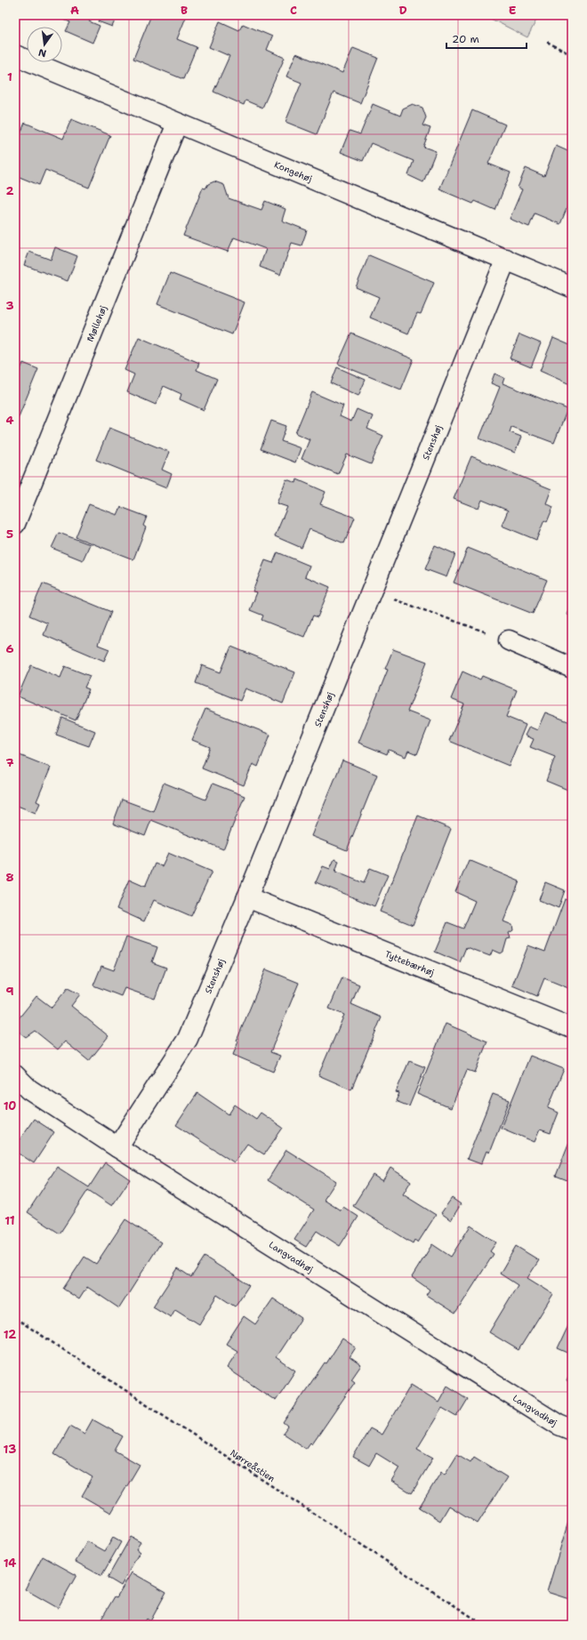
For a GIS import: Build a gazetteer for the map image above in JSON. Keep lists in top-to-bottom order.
{
  "streets": {
    "street": [
      "Kongehøj",
      "Møllehøj",
      "Stenshøj",
      "Tyttebærhøj",
      "Langvadhøj"
    ],
    "path": ["Nørreåstien"]
  },
  "crossings": [
    ["Kongehøj", "Møllehøj"],
    ["Kongehøj", "Stenshøj"],
    ["Stenshøj", "Tyttebærhøj"],
    ["Stenshøj", "Langvadhøj"]
  ],
  "scale_bar": "20 m",
  "north": "bottom",
  "grid": {
    "columns": [
      "A",
      "B",
      "C",
      "D",
      "E"
    ],
    "rows": [
      "1",
      "2",
      "3",
      "4",
      "5",
      "6",
      "7",
      "8",
      "9",
      "10",
      "11",
      "12",
      "13",
      "14"
    ]
  }
}
